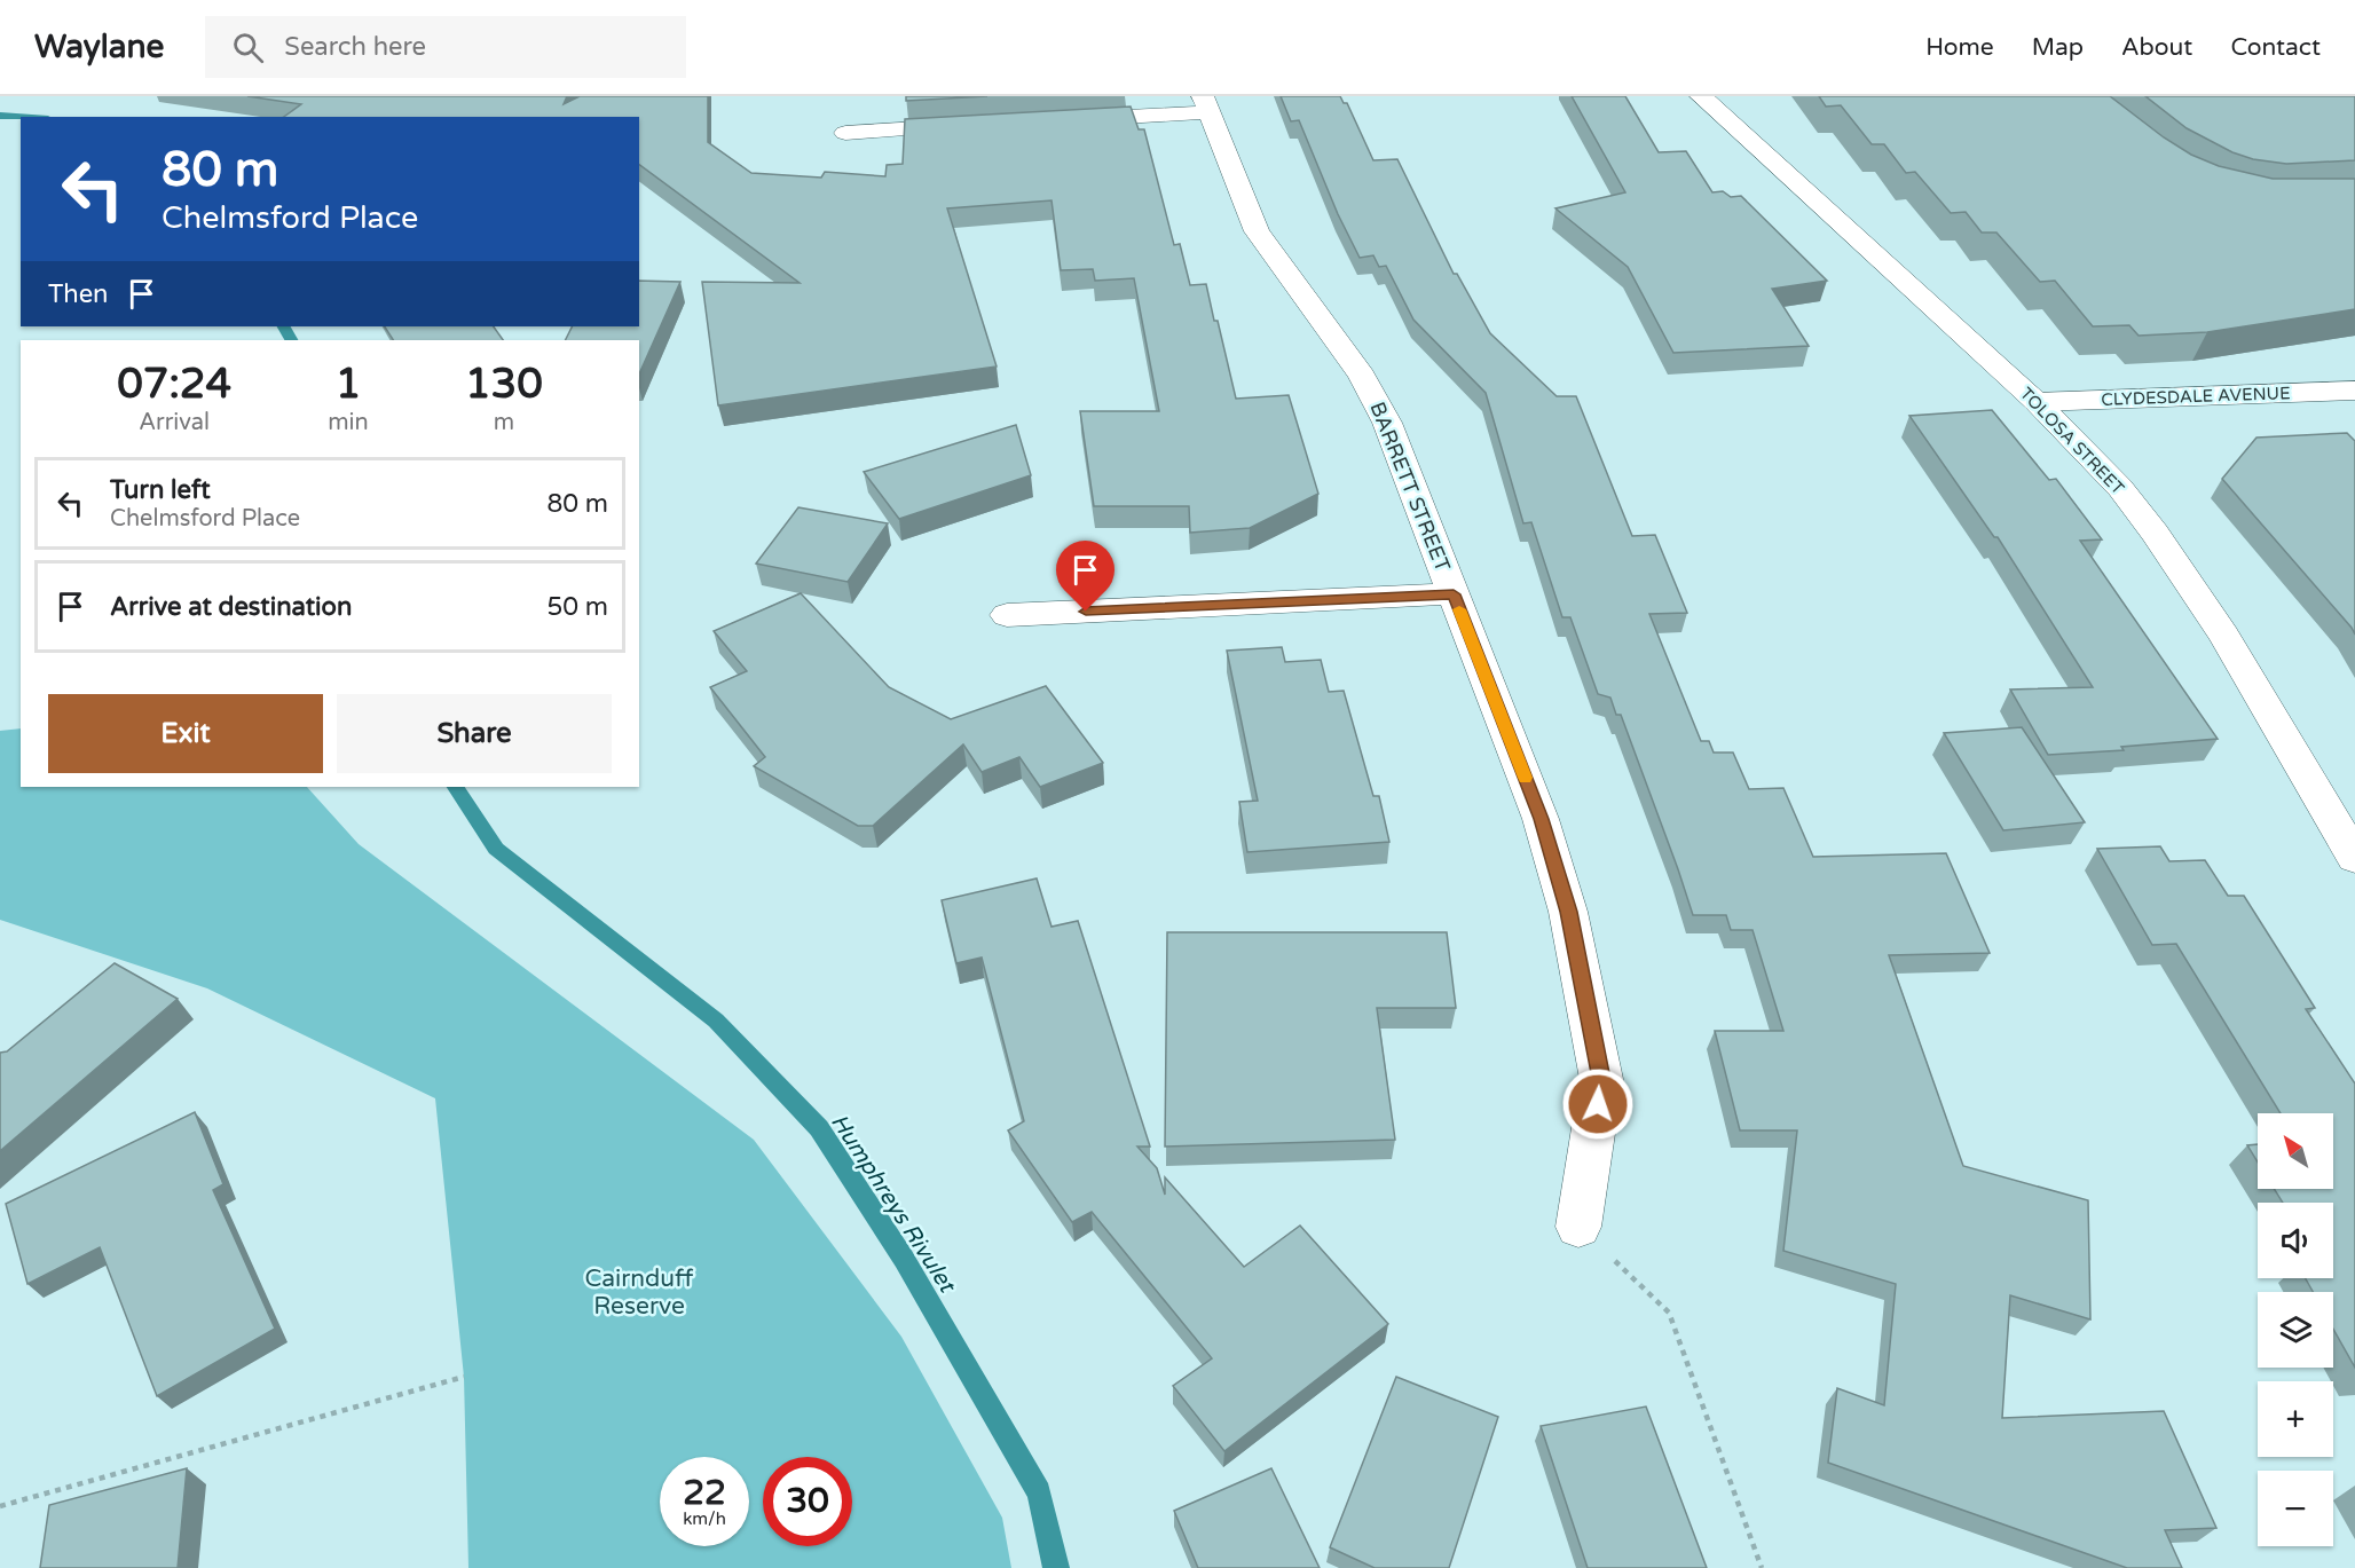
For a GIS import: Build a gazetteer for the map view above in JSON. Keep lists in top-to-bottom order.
{
  "streets": {
    "street": ["CLYDESDALE AVENUE", "TOLOSA STREET", "BARRETT STREET"]
  },
  "crossings": [
    ["CLYDESDALE AVENUE", "TOLOSA STREET"]
  ],
  "water": ["Humphreys Rivulet"],
  "parks": ["Cairnduff Reserve"],
  "north": "top left",
  "page": {
    "header": "Waylane",
    "search": "Search here",
    "nav": [
      "Home",
      "Map",
      "About",
      "Contact"
    ],
    "turn": ["80 m", "Chelmsford Place"],
    "then": "Then",
    "eta": [
      "07:24",
      "Arrival",
      "1",
      "min",
      "130",
      "m"
    ],
    "list": [
      {
        "name": "Turn left",
        "note": "Chelmsford Place",
        "value": "80 m"
      },
      {
        "name": "Arrive at destination",
        "value": "50 m"
      }
    ],
    "buttons": ["Exit", "Share"],
    "map_buttons": ["+", "−"],
    "speed": "22 km/h",
    "limit": "30"
  }
}
